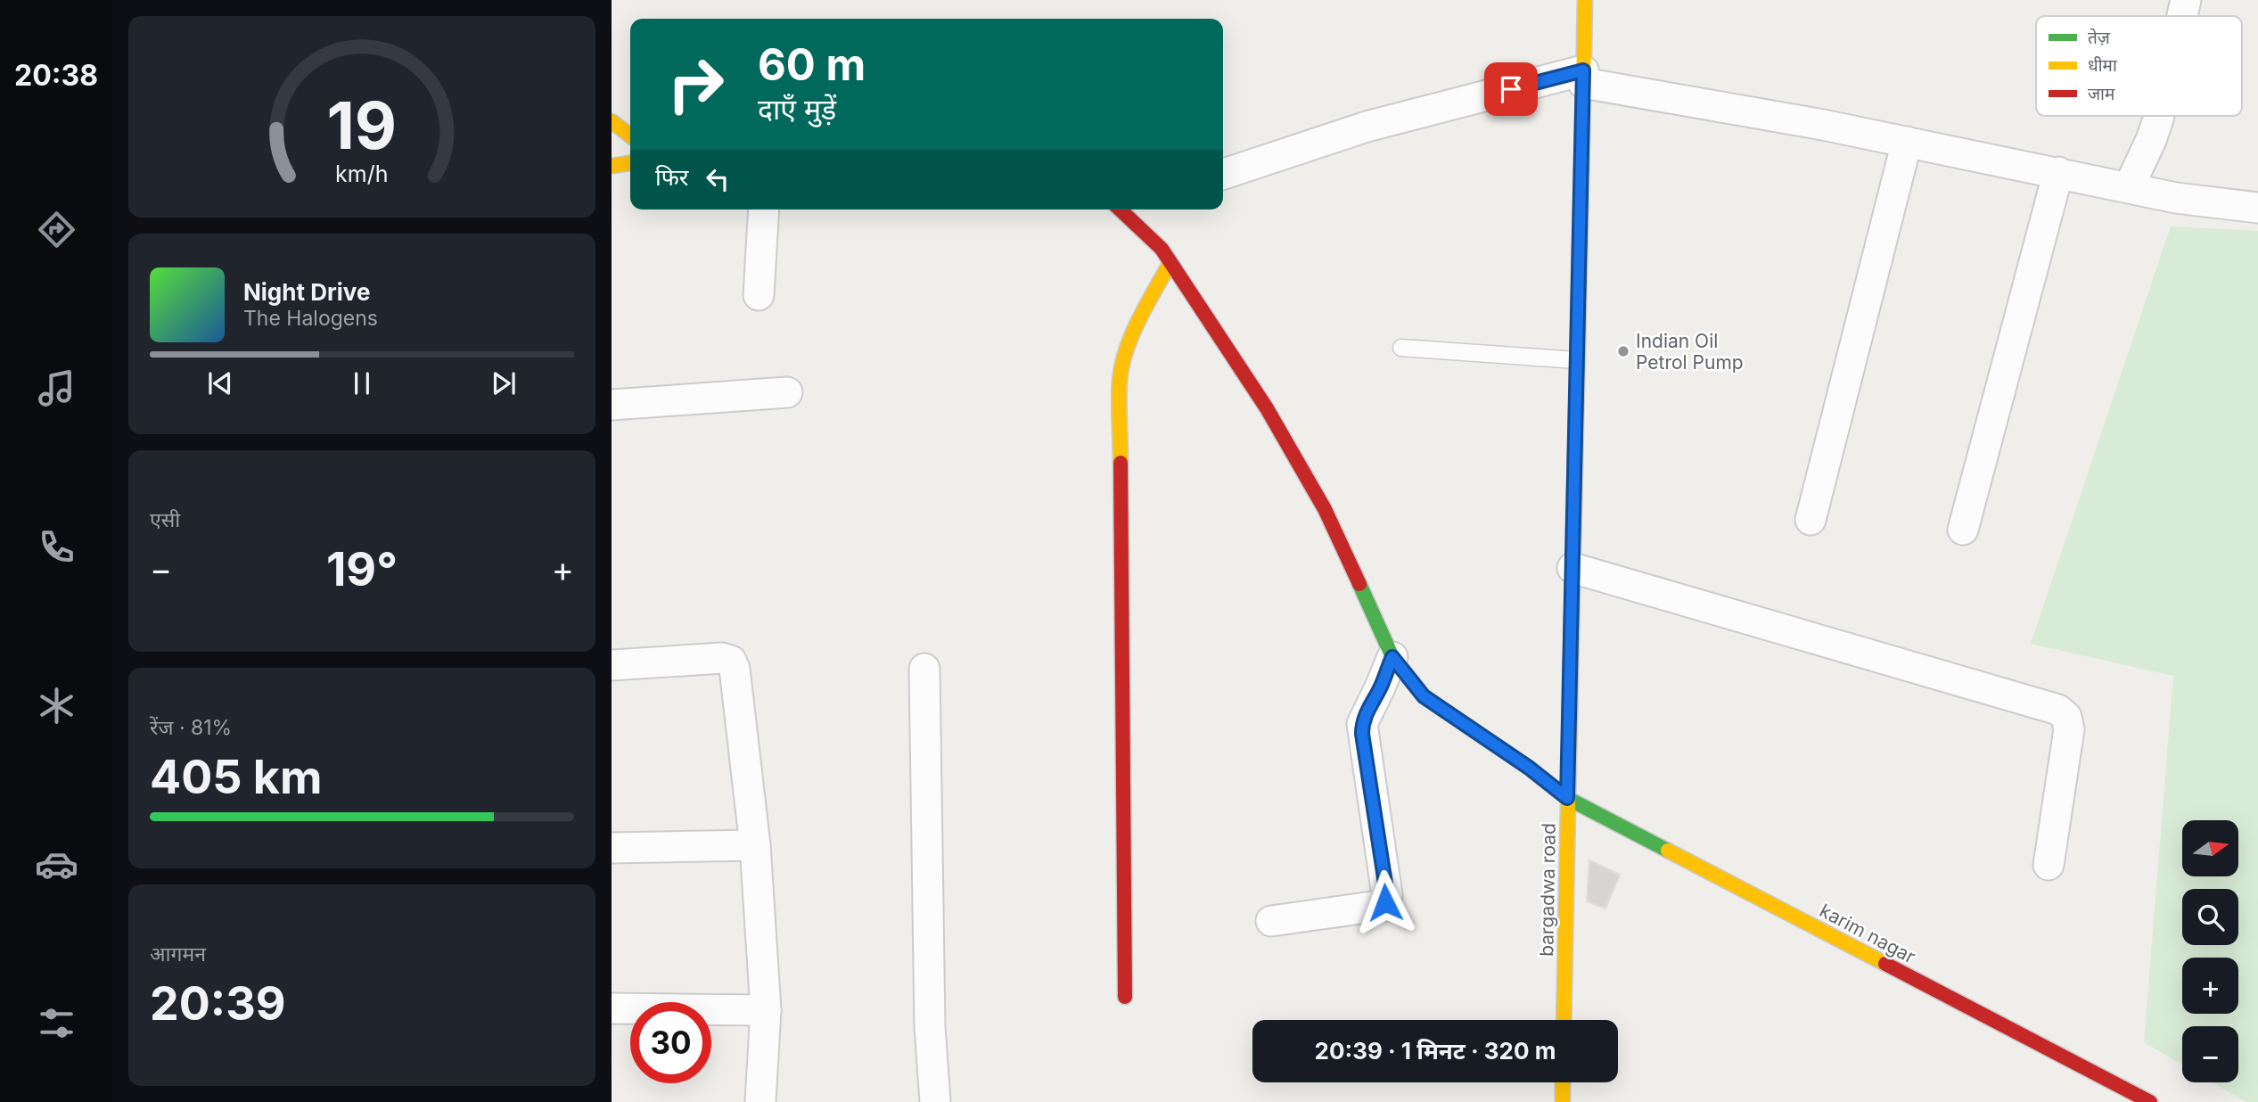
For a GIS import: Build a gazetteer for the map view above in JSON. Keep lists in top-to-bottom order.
{
  "streets": {
    "street": ["bargadwa road", "karim nagar"]
  },
  "crossings": [
    ["bargadwa road", "karim nagar"]
  ],
  "places": ["Indian Oil Petrol Pump"],
  "legend": ["तेज़", "धीमा", "जाम"],
  "north": "right",
  "page": {
    "tabs": "20:38",
    "turn": ["60 m", "दाएँ मुड़ें"],
    "then": "फिर",
    "song": ["Night Drive", "The Halogens"],
    "tile": [
      "एसी",
      ["रेंज · 81%", "405 km"],
      ["आगमन", "20:39"]
    ],
    "heat": ["−", "19°", "+"],
    "map_buttons": ["+", "−"],
    "limit": "30",
    "trip": "20:39 · 1 मिनट · 320 m",
    "gauge": ["19", "km/h"]
  }
}
